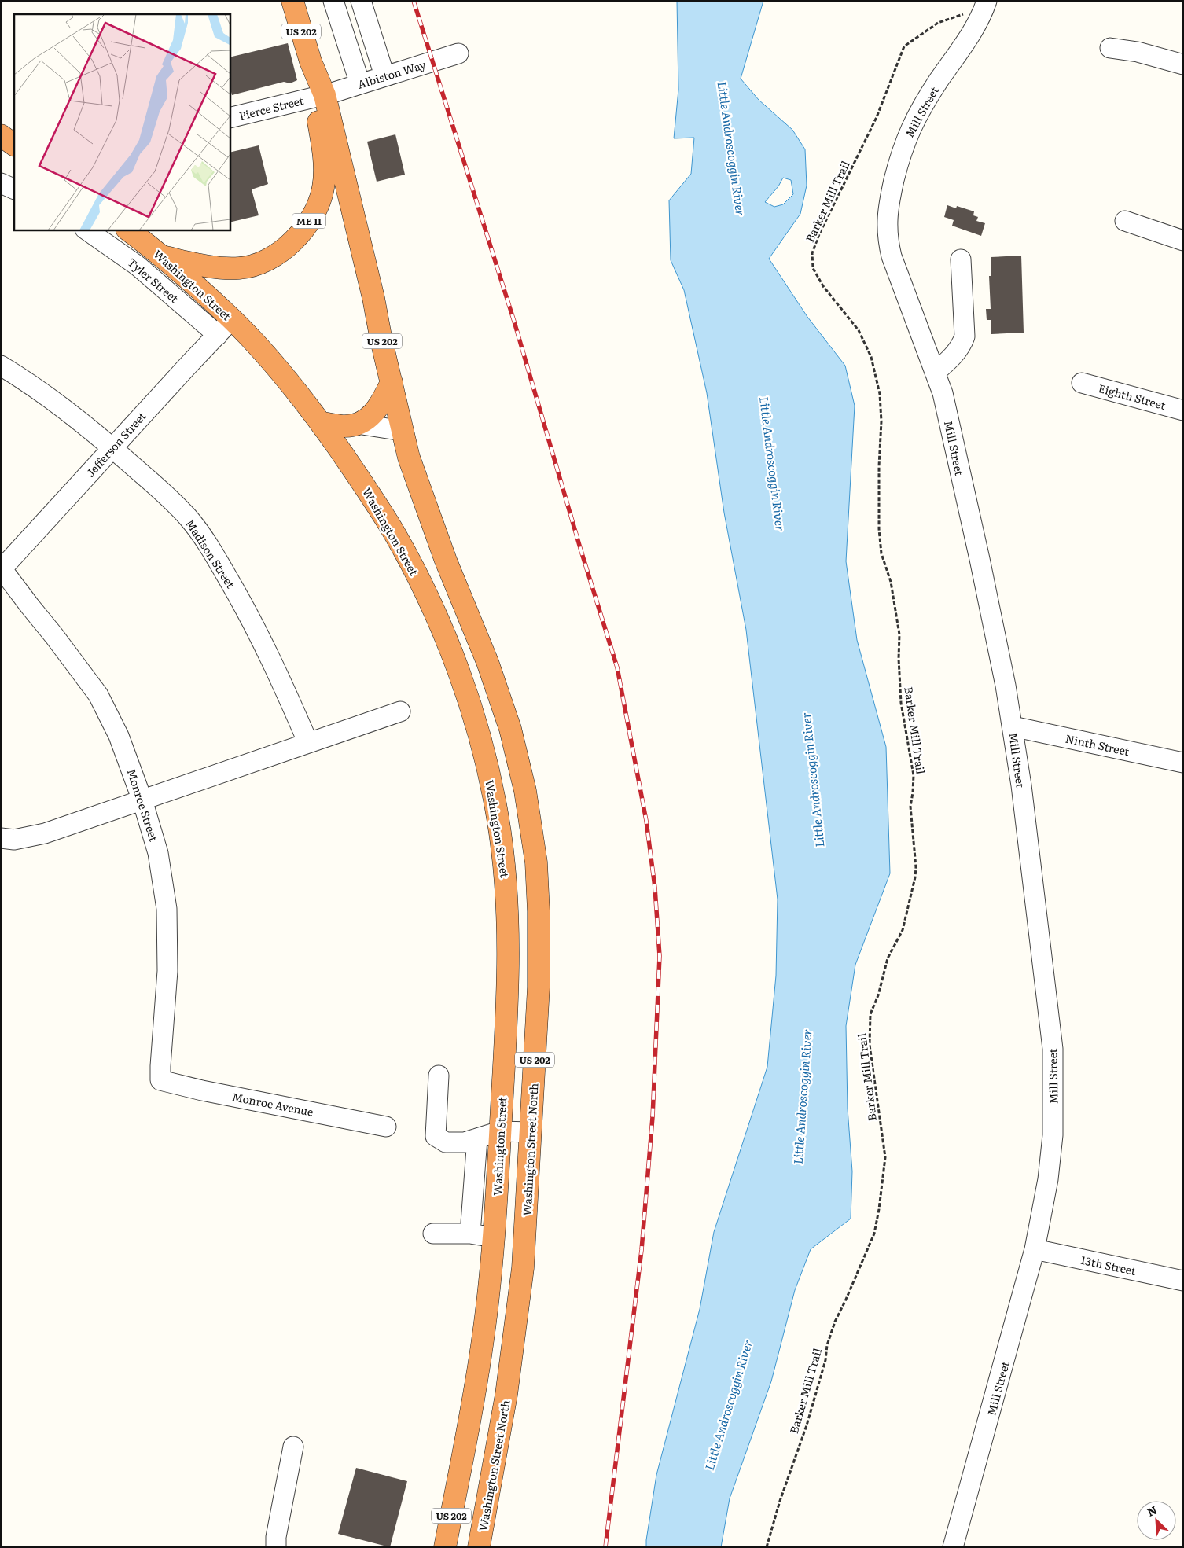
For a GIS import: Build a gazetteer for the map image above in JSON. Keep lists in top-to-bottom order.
{
  "streets": {
    "highway": [
      "US 202",
      "ME 11",
      "Washington Street",
      "Washington Street North"
    ],
    "street": [
      "Albiston Way",
      "Pierce Street",
      "Mill Street",
      "Tyler Street",
      "Eighth Street",
      "Jefferson Street",
      "Madison Street",
      "Ninth Street",
      "Monroe Street",
      "Monroe Avenue",
      "13th Street"
    ],
    "path": ["Barker Mill Trail"]
  },
  "crossings": [
    ["US 202", "Albiston Way"],
    ["US 202", "Pierce Street"],
    ["US 202", "ME 11"],
    ["US 202", "Washington Street North"],
    ["Albiston Way", "Pierce Street"],
    ["Albiston Way", "ME 11"],
    ["Pierce Street", "ME 11"],
    ["Mill Street", "Barker Mill Trail"],
    ["Mill Street", "Ninth Street"],
    ["Mill Street", "13th Street"],
    ["ME 11", "Washington Street"],
    ["Tyler Street", "Jefferson Street"],
    ["Washington Street", "Jefferson Street"],
    ["Jefferson Street", "Madison Street"],
    ["Jefferson Street", "Monroe Street"],
    ["Monroe Street", "Monroe Avenue"]
  ],
  "water": ["Little Androscoggin River"],
  "north": "top left"
}
